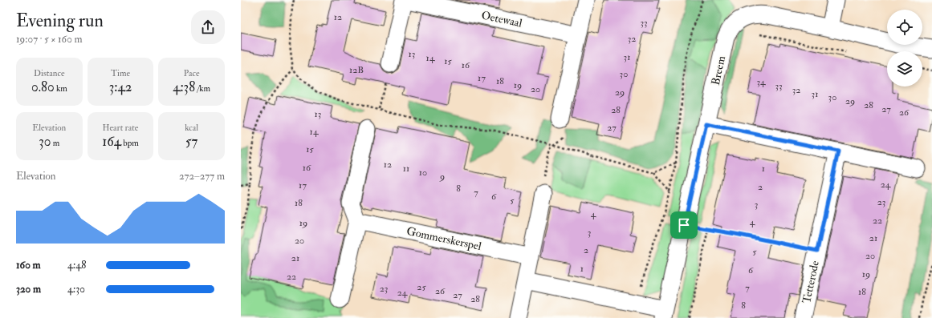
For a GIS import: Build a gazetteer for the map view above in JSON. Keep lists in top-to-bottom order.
{
  "streets": {
    "street": [
      "Oetewaal",
      "Breem",
      "Gommerskerspel",
      "Tetterode"
    ]
  },
  "house_numbers": [
    "12",
    "33",
    "32",
    "13",
    "31",
    "14",
    "15",
    "16",
    "12B",
    "30",
    "17",
    "18",
    "34",
    "19",
    "33",
    "20",
    "32",
    "29",
    "31",
    "30",
    "29",
    "28",
    "27",
    "28",
    "26",
    "13",
    "27",
    "14",
    "15",
    "12",
    "16",
    "11",
    "1",
    "10",
    "9",
    "24",
    "17",
    "2",
    "8",
    "7",
    "6",
    "5",
    "23",
    "18",
    "3",
    "4",
    "22",
    "4",
    "19",
    "3",
    "21",
    "20",
    "2",
    "5",
    "20",
    "21",
    "1",
    "6",
    "19",
    "22",
    "25",
    "7",
    "23",
    "26",
    "18",
    "24",
    "27",
    "28",
    "8"
  ],
  "page": {
    "heading": ["Evening run", "19:07 · 5 × 160 m"],
    "stats": [
      ["Distance", "0.80 km"],
      ["Time", "3:42"],
      ["Pace", "4:38 /km"],
      ["Elevation", "30 m"],
      ["Heart rate", "164 bpm"],
      ["kcal", "57"]
    ],
    "chart": ["Elevation", "272–277 m"],
    "list": [
      {
        "name": "160 m",
        "note": "4:48"
      },
      {
        "name": "320 m",
        "note": "4:30"
      }
    ]
  }
}
